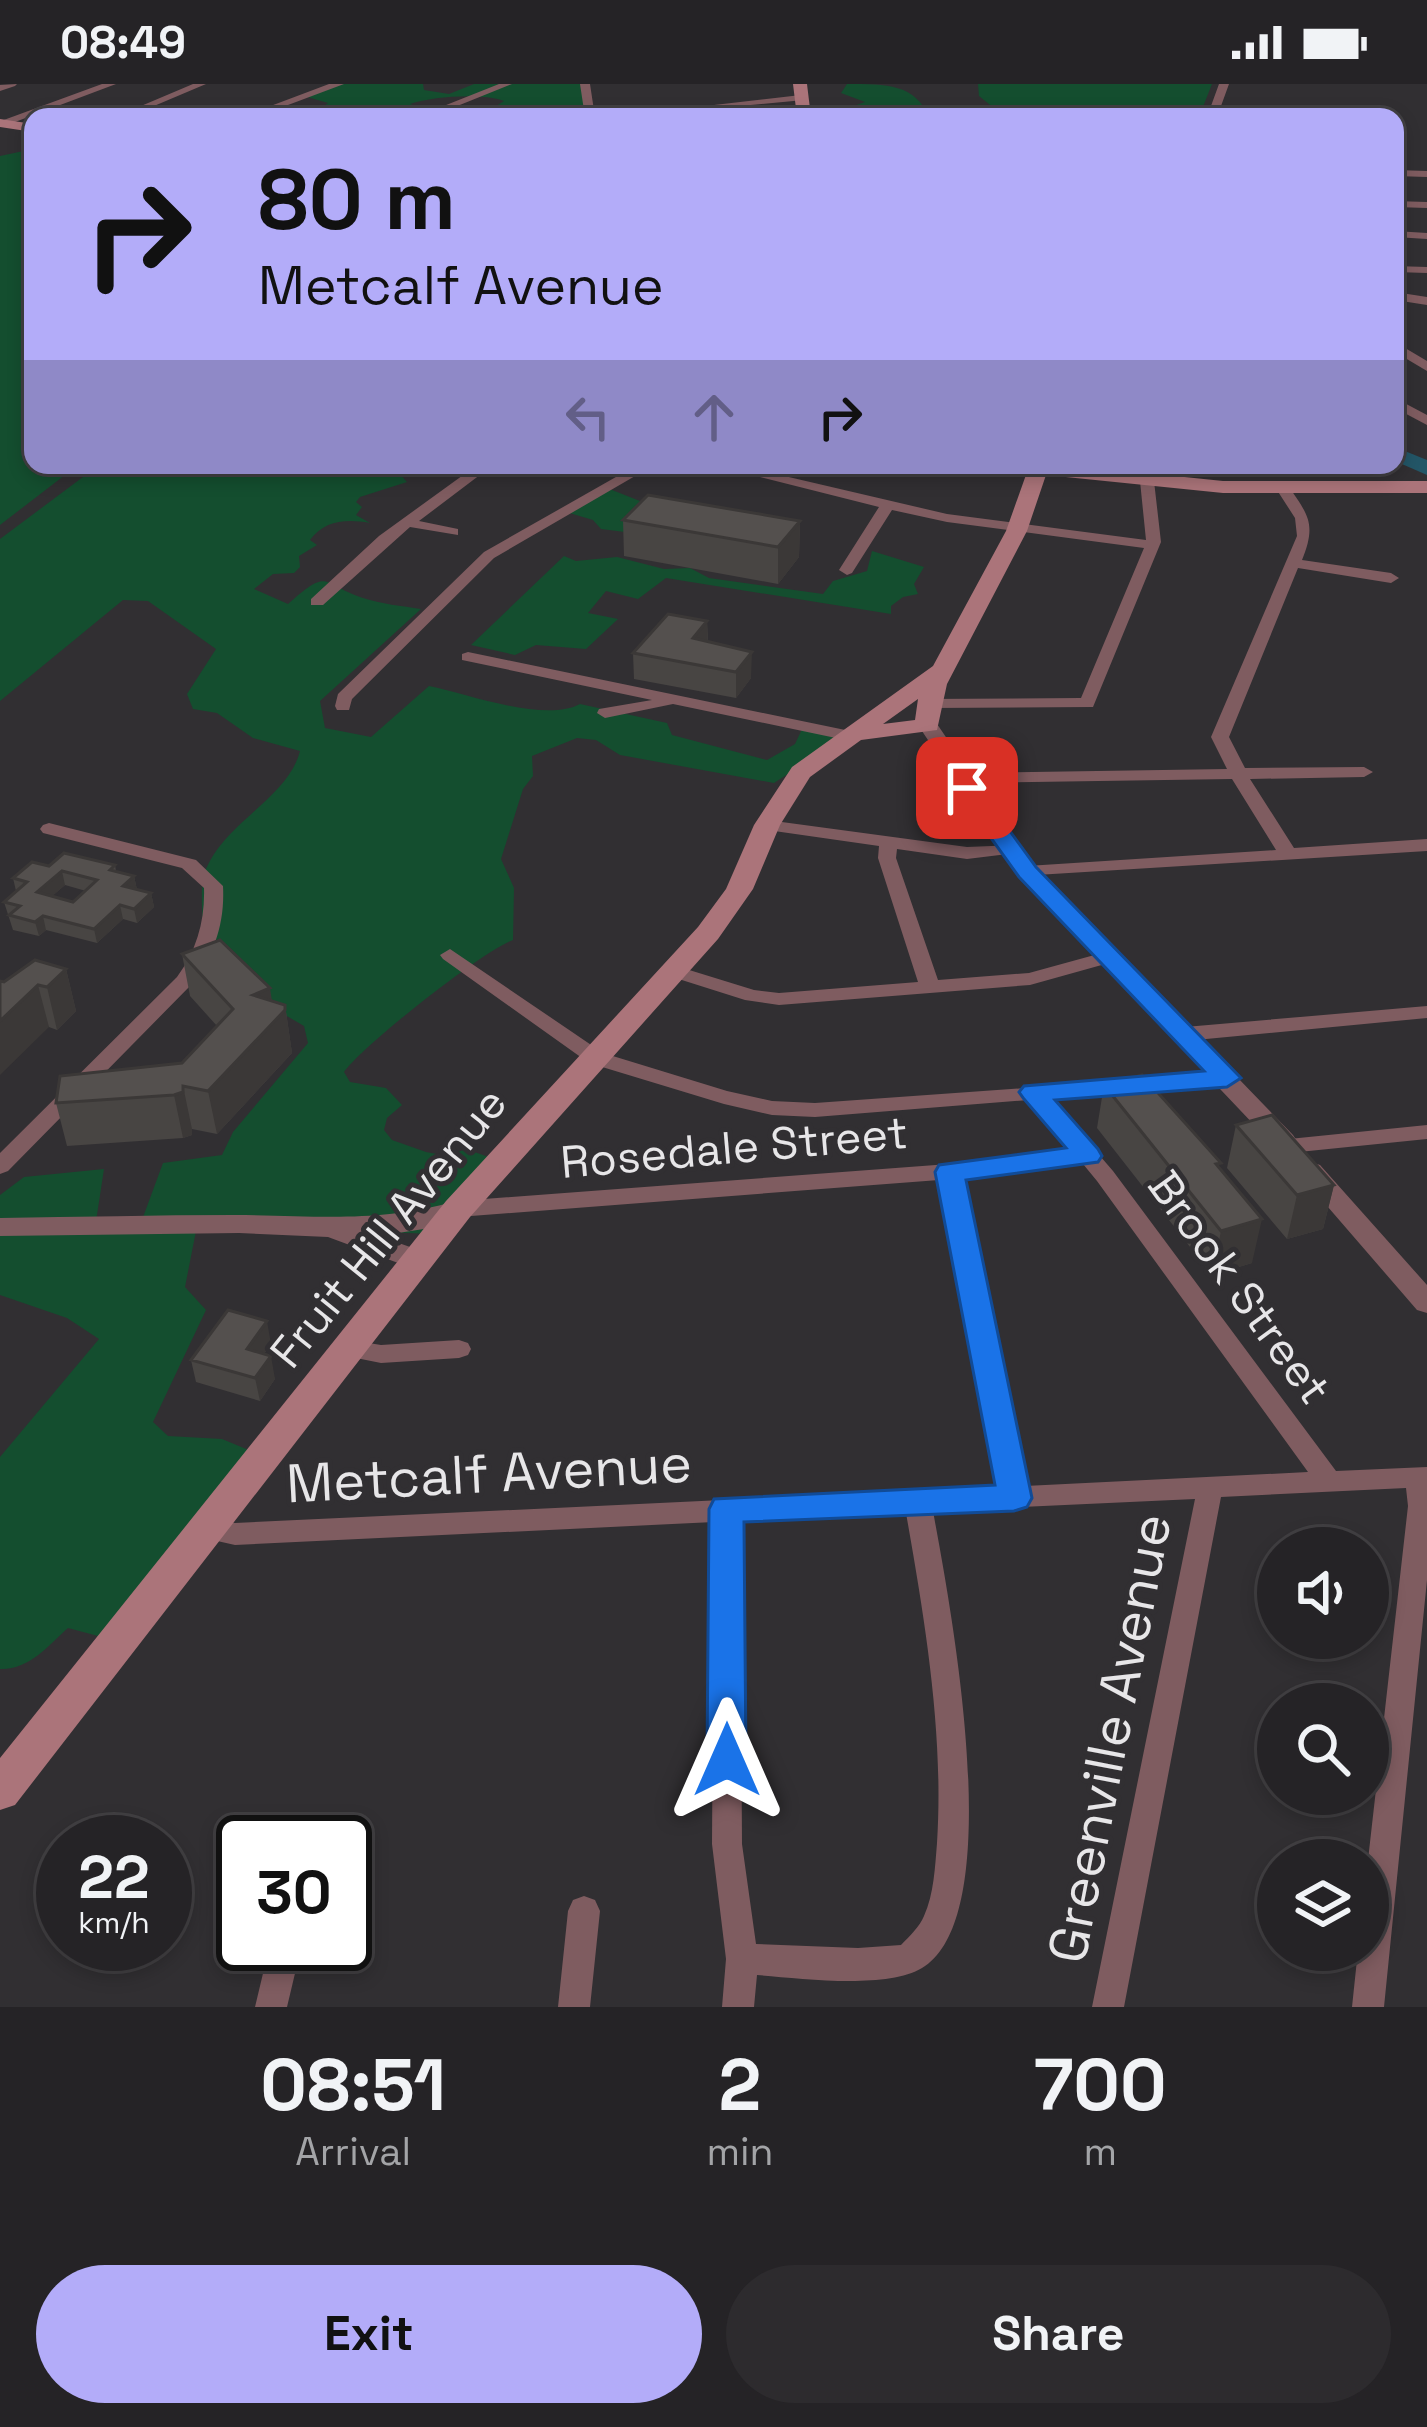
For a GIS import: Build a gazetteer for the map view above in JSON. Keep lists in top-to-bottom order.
{
  "streets": {
    "main road": ["Fruit Hill Avenue"],
    "street": [
      "Rosedale Street",
      "Brook Street",
      "Metcalf Avenue",
      "Greenville Avenue"
    ]
  },
  "crossings": [
    ["Rosedale Street", "Fruit Hill Avenue"],
    ["Rosedale Street", "Brook Street"],
    ["Fruit Hill Avenue", "Metcalf Avenue"],
    ["Brook Street", "Metcalf Avenue"],
    ["Metcalf Avenue", "Greenville Avenue"]
  ],
  "page": {
    "status": "08:49",
    "turn": ["80 m", "Metcalf Avenue"],
    "speed": "22 km/h",
    "limit": "30",
    "eta": [
      "08:51",
      "Arrival",
      "2",
      "min",
      "700",
      "m"
    ],
    "buttons": ["Exit", "Share"]
  }
}
